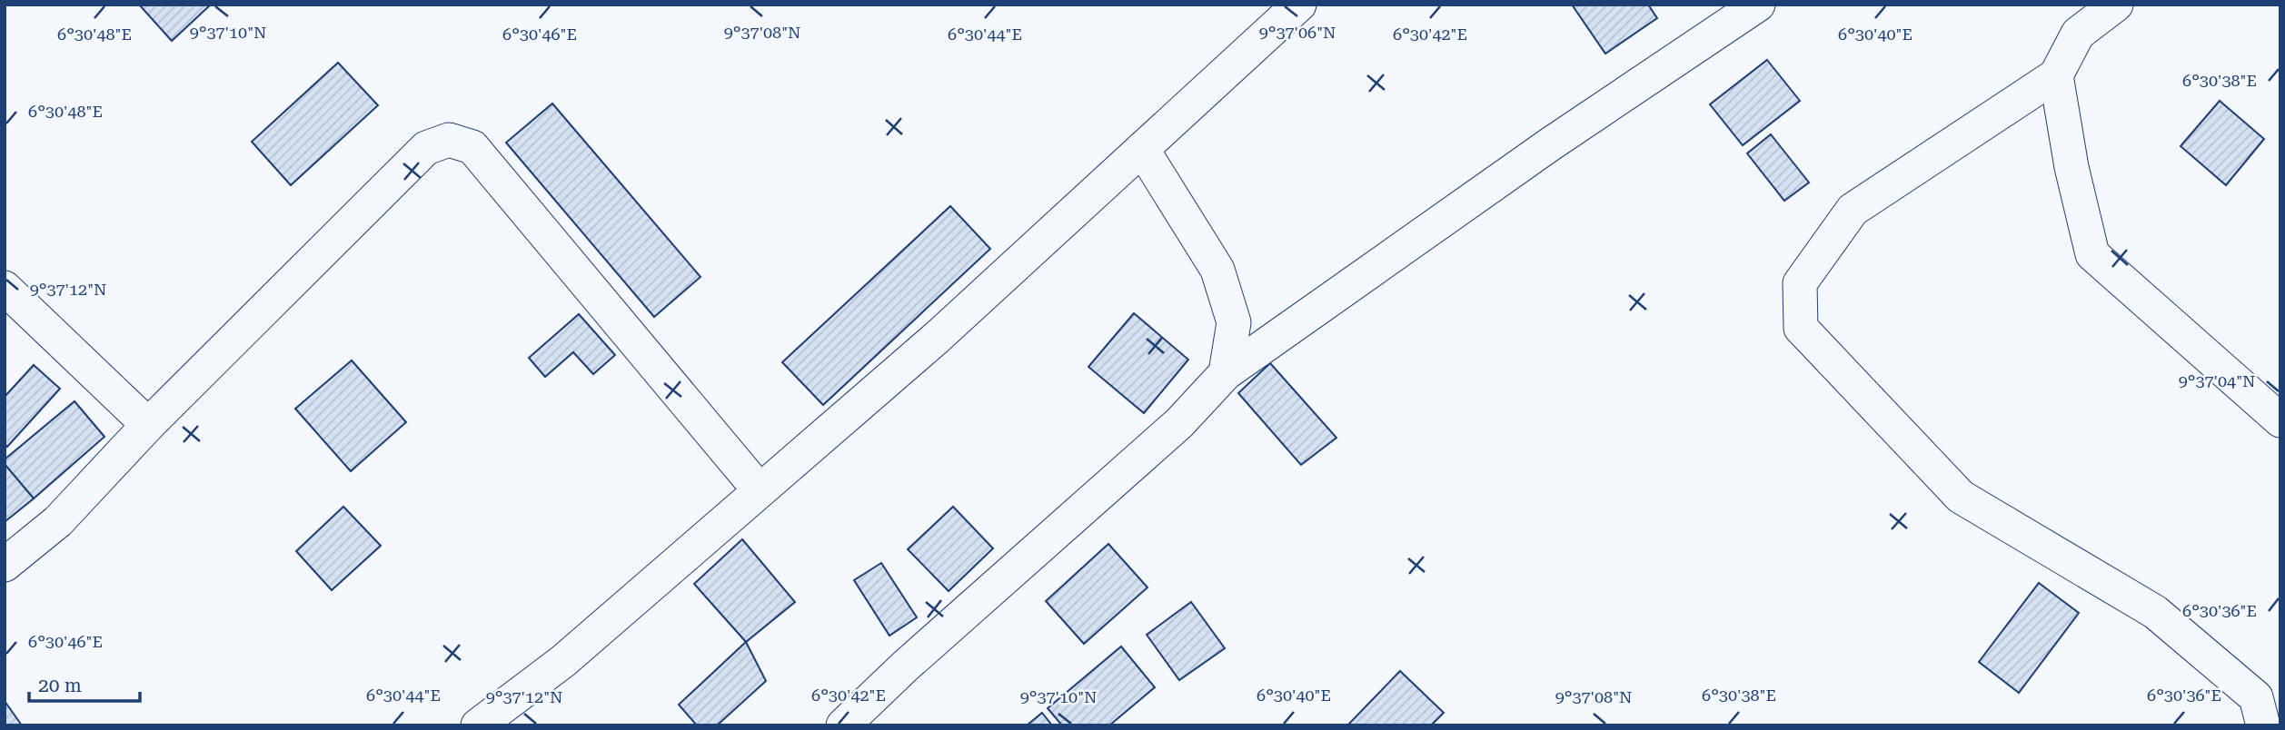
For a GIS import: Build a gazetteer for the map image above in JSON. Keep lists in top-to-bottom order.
{
  "scale_bar": "20 m",
  "coordinates": [
    "9°37'10\"N",
    "9°37'08\"N",
    "9°37'06\"N",
    "6°30'48\"E",
    "6°30'46\"E",
    "6°30'44\"E",
    "6°30'42\"E",
    "6°30'40\"E",
    "6°30'38\"E",
    "9°37'12\"N",
    "9°37'04\"N",
    "6°30'36\"E"
  ]
}
